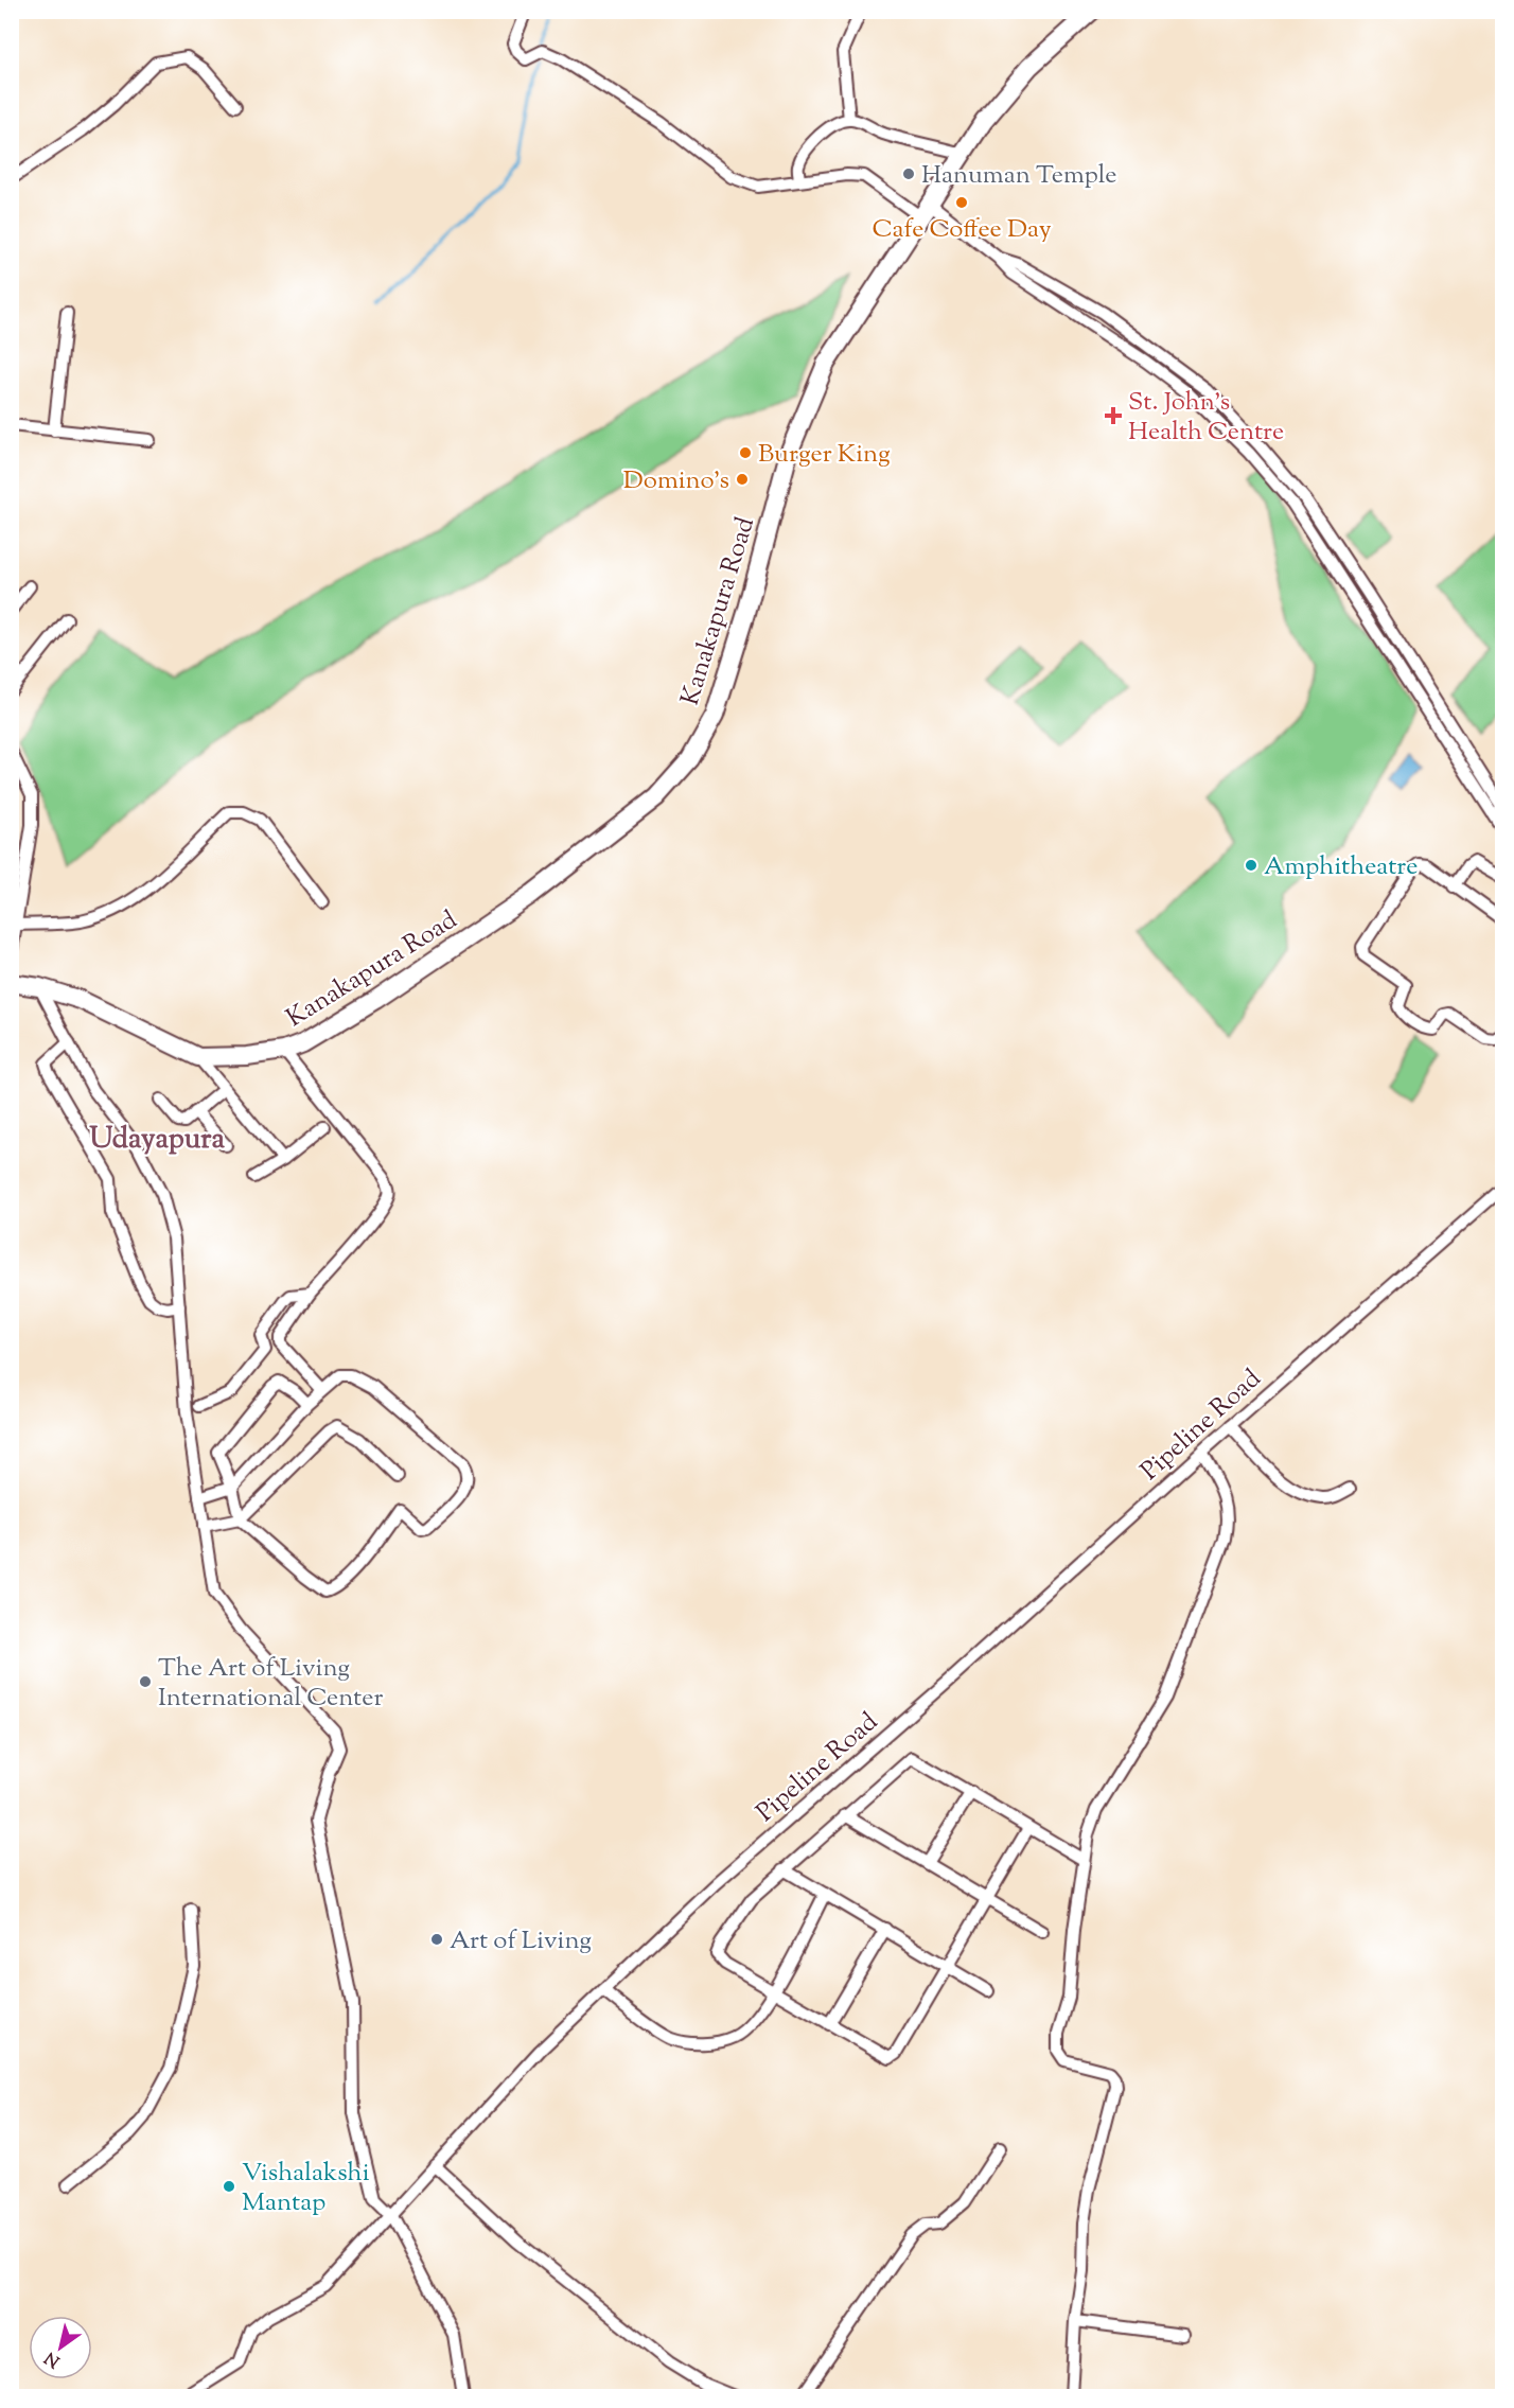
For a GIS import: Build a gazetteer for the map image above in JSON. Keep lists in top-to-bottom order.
{
  "streets": {
    "highway": ["Kanakapura Road"],
    "street": ["Pipeline Road"]
  },
  "districts": ["Udayapura"],
  "places": {
    "other": [
      "Hanuman Temple",
      "Cafe Coffee Day",
      "Burger King",
      "Domino's",
      "Amphitheatre",
      "The Art of Living International Center",
      "Art of Living",
      "Vishalakshi Mantap"
    ],
    "health": ["St. John's Health Centre"]
  },
  "north": "bottom left"
}
